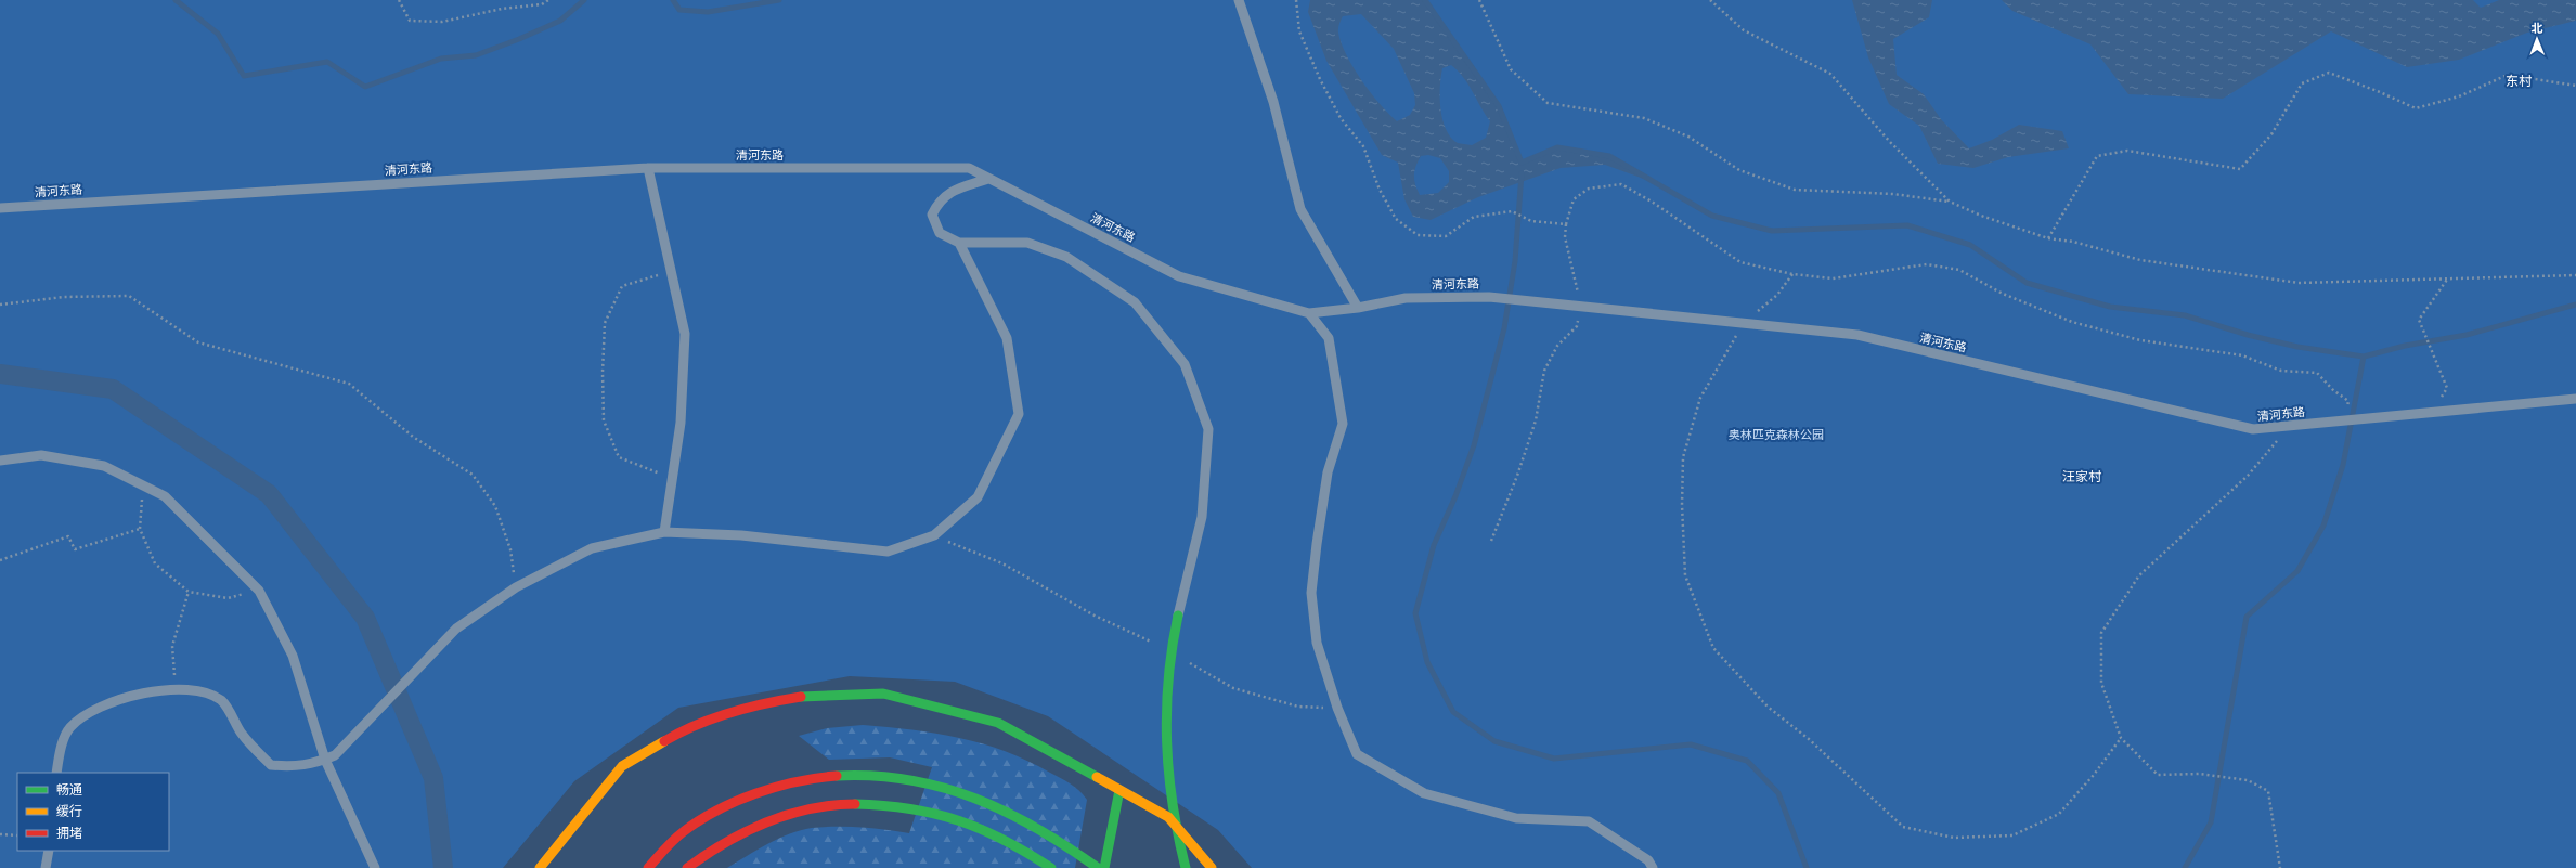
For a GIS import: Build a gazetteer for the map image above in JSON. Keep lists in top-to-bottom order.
{
  "streets": {
    "lane": ["清河东路"]
  },
  "districts": ["东村", "汪家村"],
  "parks": ["奥林匹克森林公园"],
  "legend": ["畅通", "缓行", "拥堵"],
  "north": "top"
}
